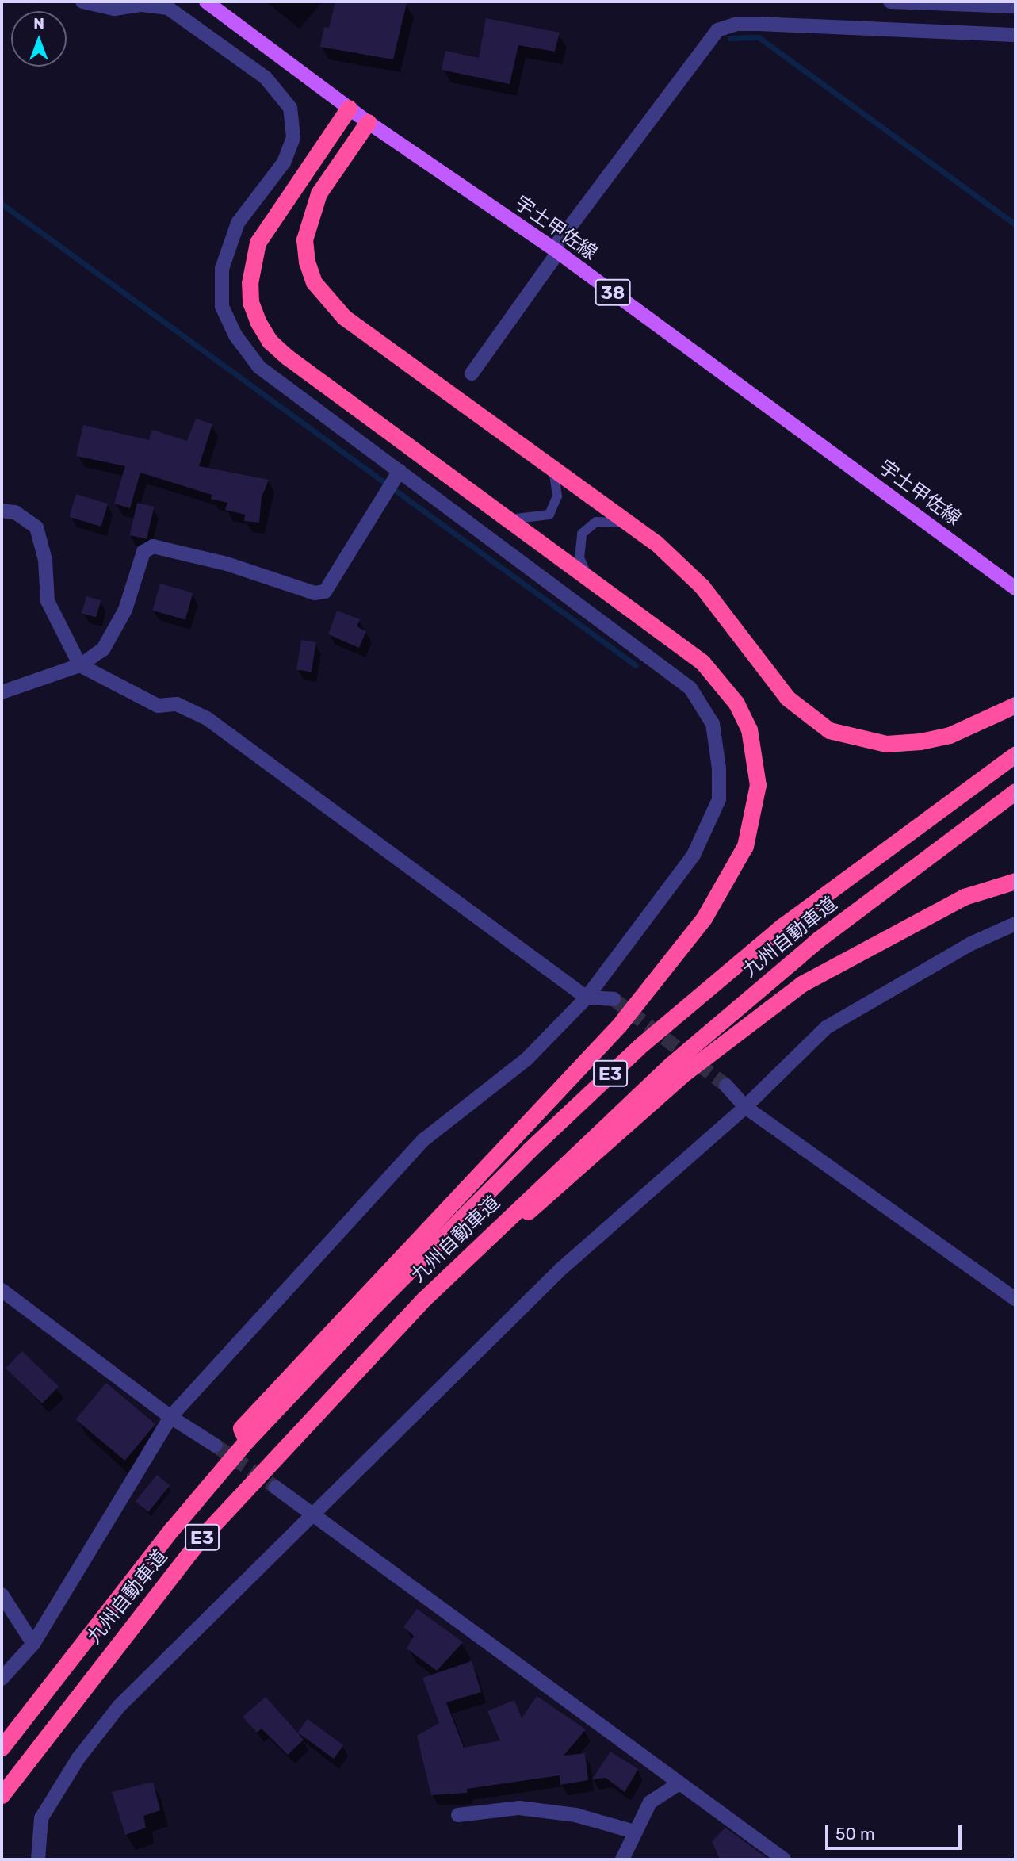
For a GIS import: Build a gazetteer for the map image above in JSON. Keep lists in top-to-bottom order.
{
  "streets": {
    "highway": ["九州自動車道", "E3"],
    "main road": ["宇土甲佐線", "38"]
  },
  "scale_bar": "50 m",
  "north": "top"
}
